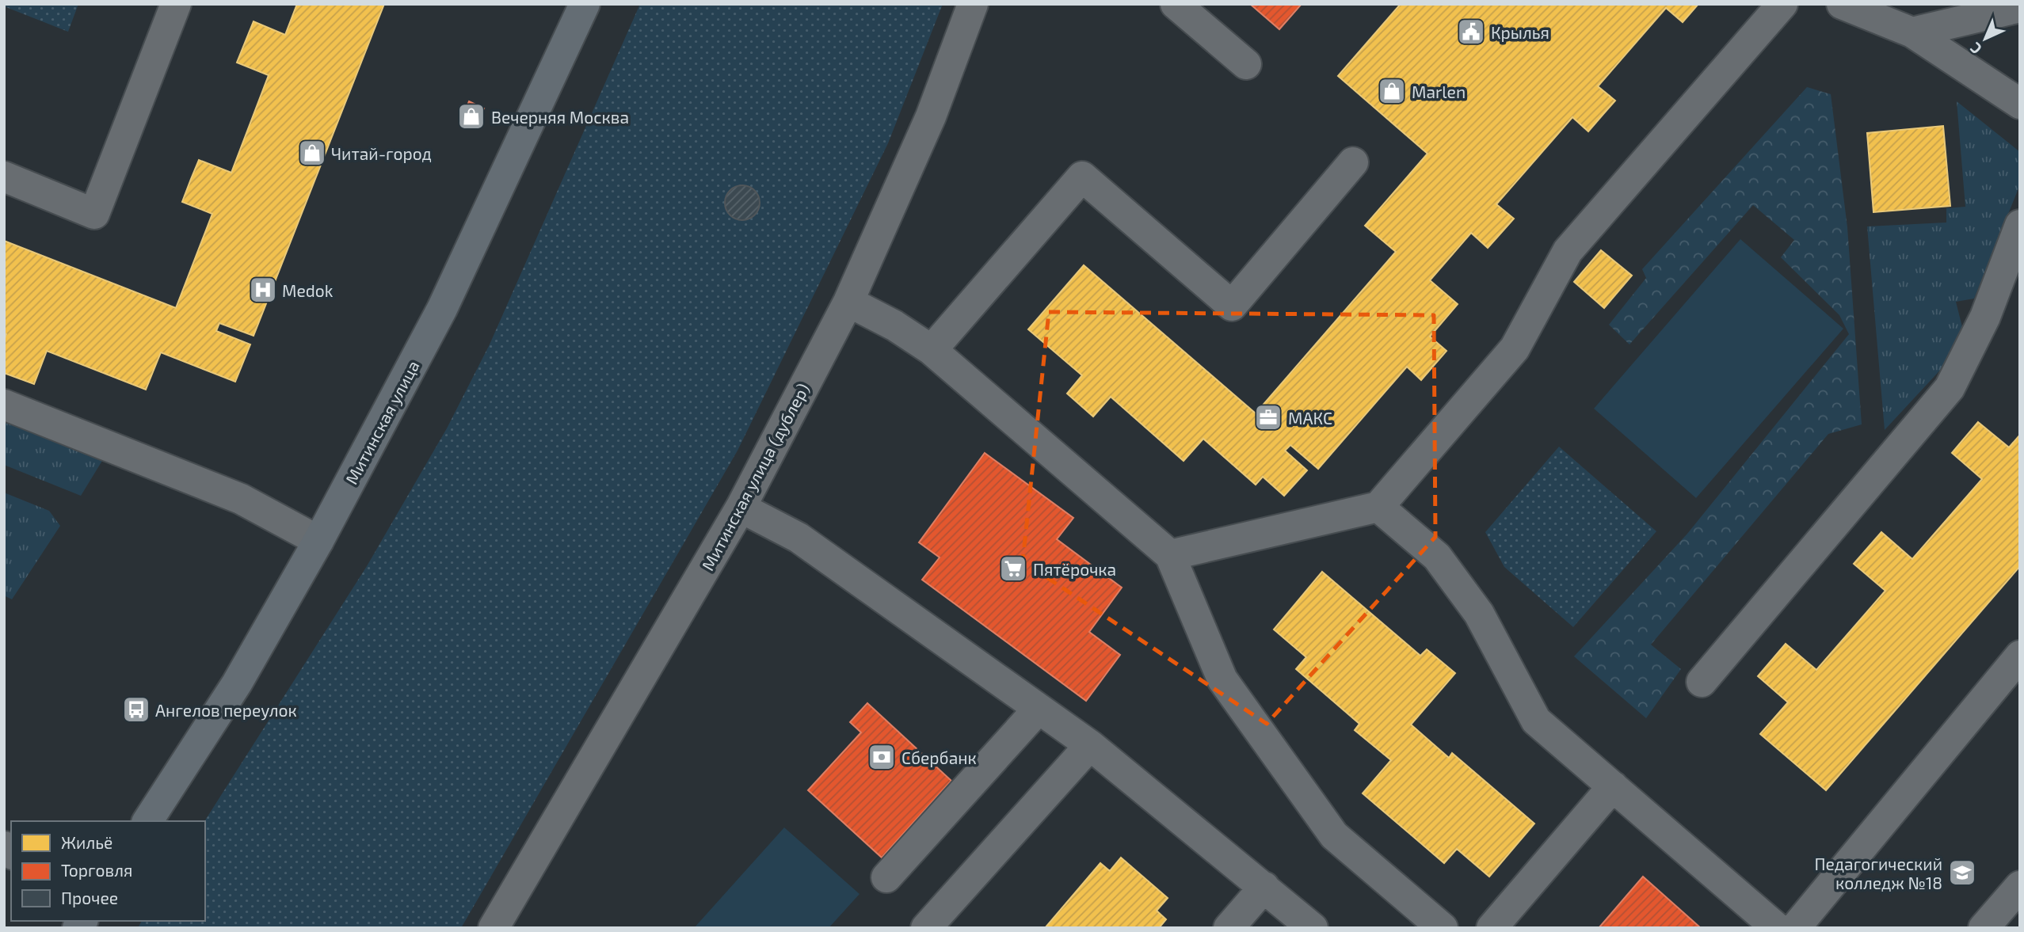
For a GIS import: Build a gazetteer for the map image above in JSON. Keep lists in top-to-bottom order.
{
  "streets": {
    "main road": ["Митинская улица"],
    "street": ["Митинская улица (дублер)"]
  },
  "places": {
    "public building": ["Крылья"],
    "shop": ["Marlen", "Вечерняя Москва", "Читай-город"],
    "hospital": ["Medok"],
    "office": ["МАКС"],
    "supermarket": ["Пятёрочка"],
    "bus stop": ["Ангелов переулок"],
    "bank": ["Сбербанк"],
    "school or university": ["Педагогический колледж №18"]
  },
  "legend": ["Жильё", "Торговля", "Прочее"],
  "north": "bottom left"
}
